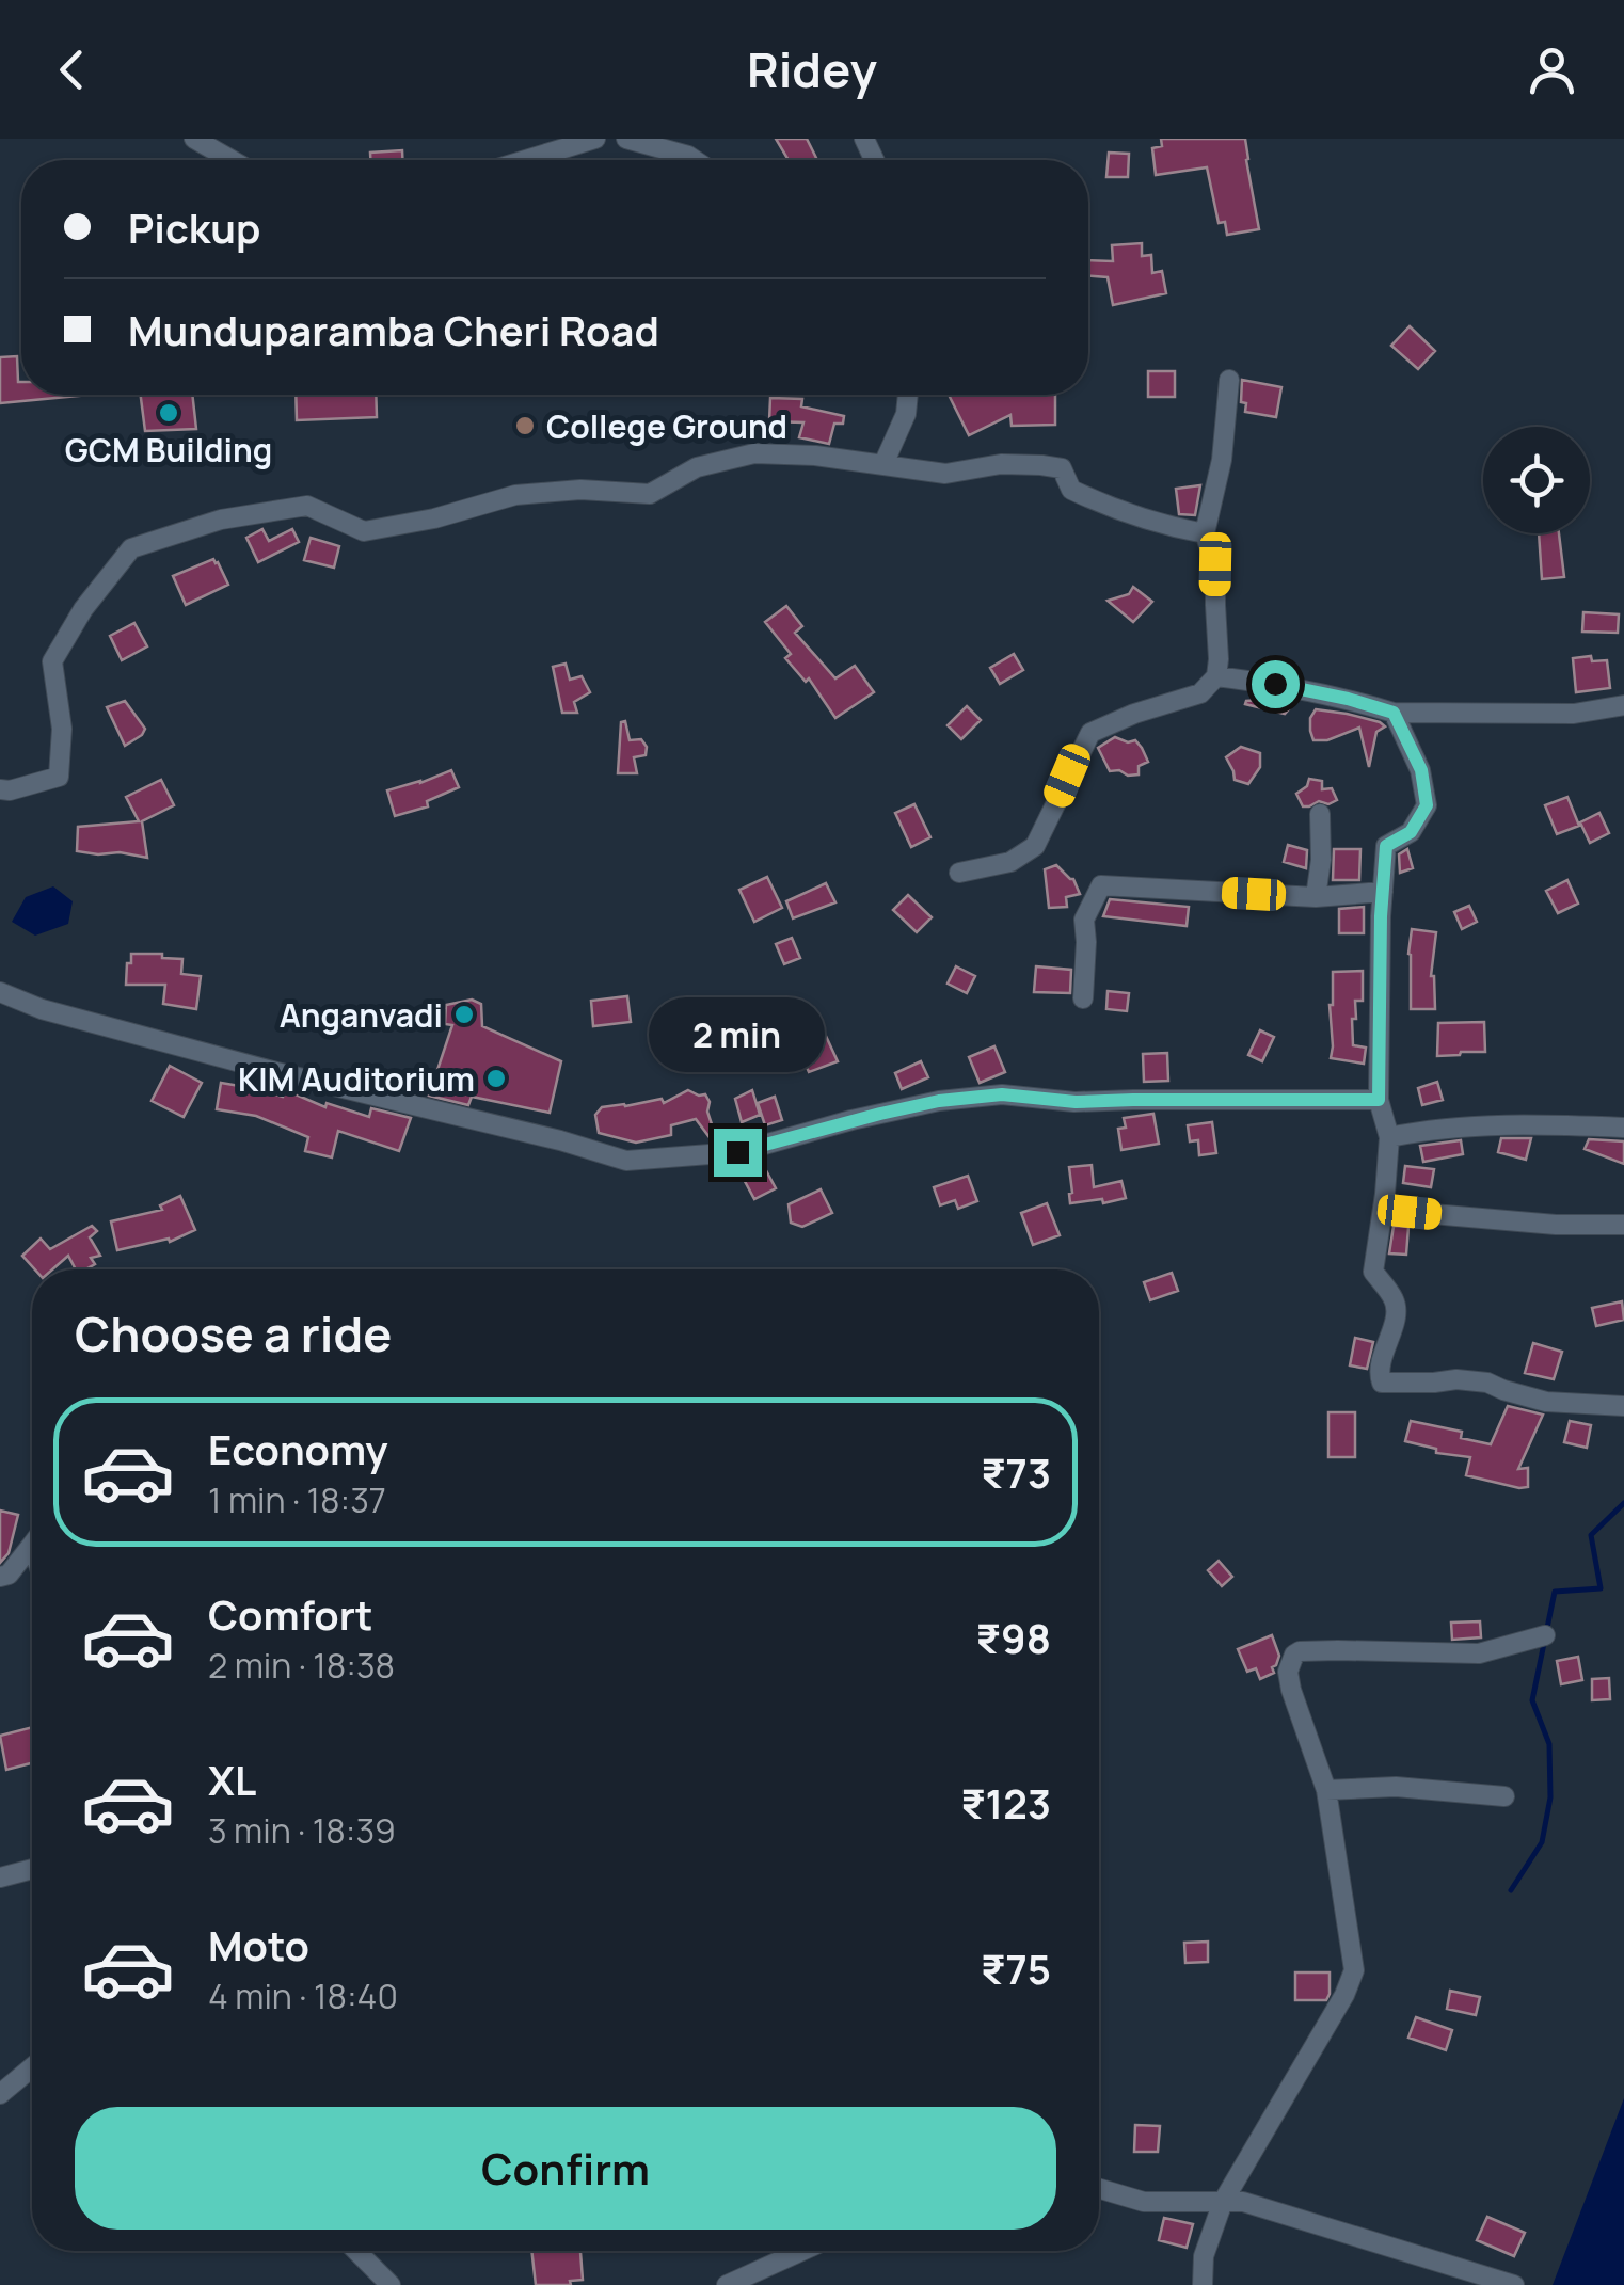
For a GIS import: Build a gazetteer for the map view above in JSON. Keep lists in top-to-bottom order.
{
  "places": [
    "GCM Building",
    "College Ground",
    "Anganvadi",
    "KIM Auditorium"
  ],
  "page": {
    "header": "Ridey",
    "banner": ["Pickup", "Munduparamba Cheri Road"],
    "bubble": "2 min",
    "heading": "Choose a ride",
    "list": [
      {
        "name": "Economy",
        "note": "1 min · 18:37",
        "value": "₹73"
      },
      {
        "name": "Comfort",
        "note": "2 min · 18:38",
        "value": "₹98"
      },
      {
        "name": "XL",
        "note": "3 min · 18:39",
        "value": "₹123"
      },
      {
        "name": "Moto",
        "note": "4 min · 18:40",
        "value": "₹75"
      }
    ],
    "buttons": "Confirm"
  }
}
